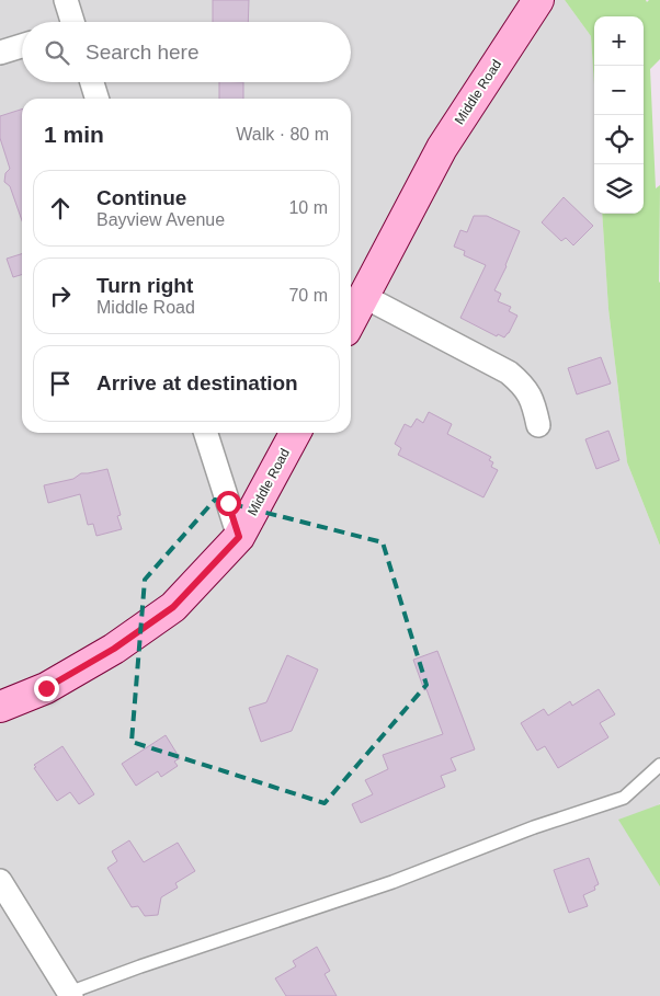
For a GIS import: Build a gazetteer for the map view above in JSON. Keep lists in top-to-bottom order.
{
  "streets": {
    "main road": ["Middle Road"]
  },
  "page": {
    "map_buttons": ["+", "−"],
    "search": "Search here",
    "heading": ["1 min", "Walk · 80 m"],
    "list": [
      ["Continue", "Bayview Avenue", "10 m"],
      ["Turn right", "Middle Road", "70 m"],
      "Arrive at destination"
    ]
  }
}
